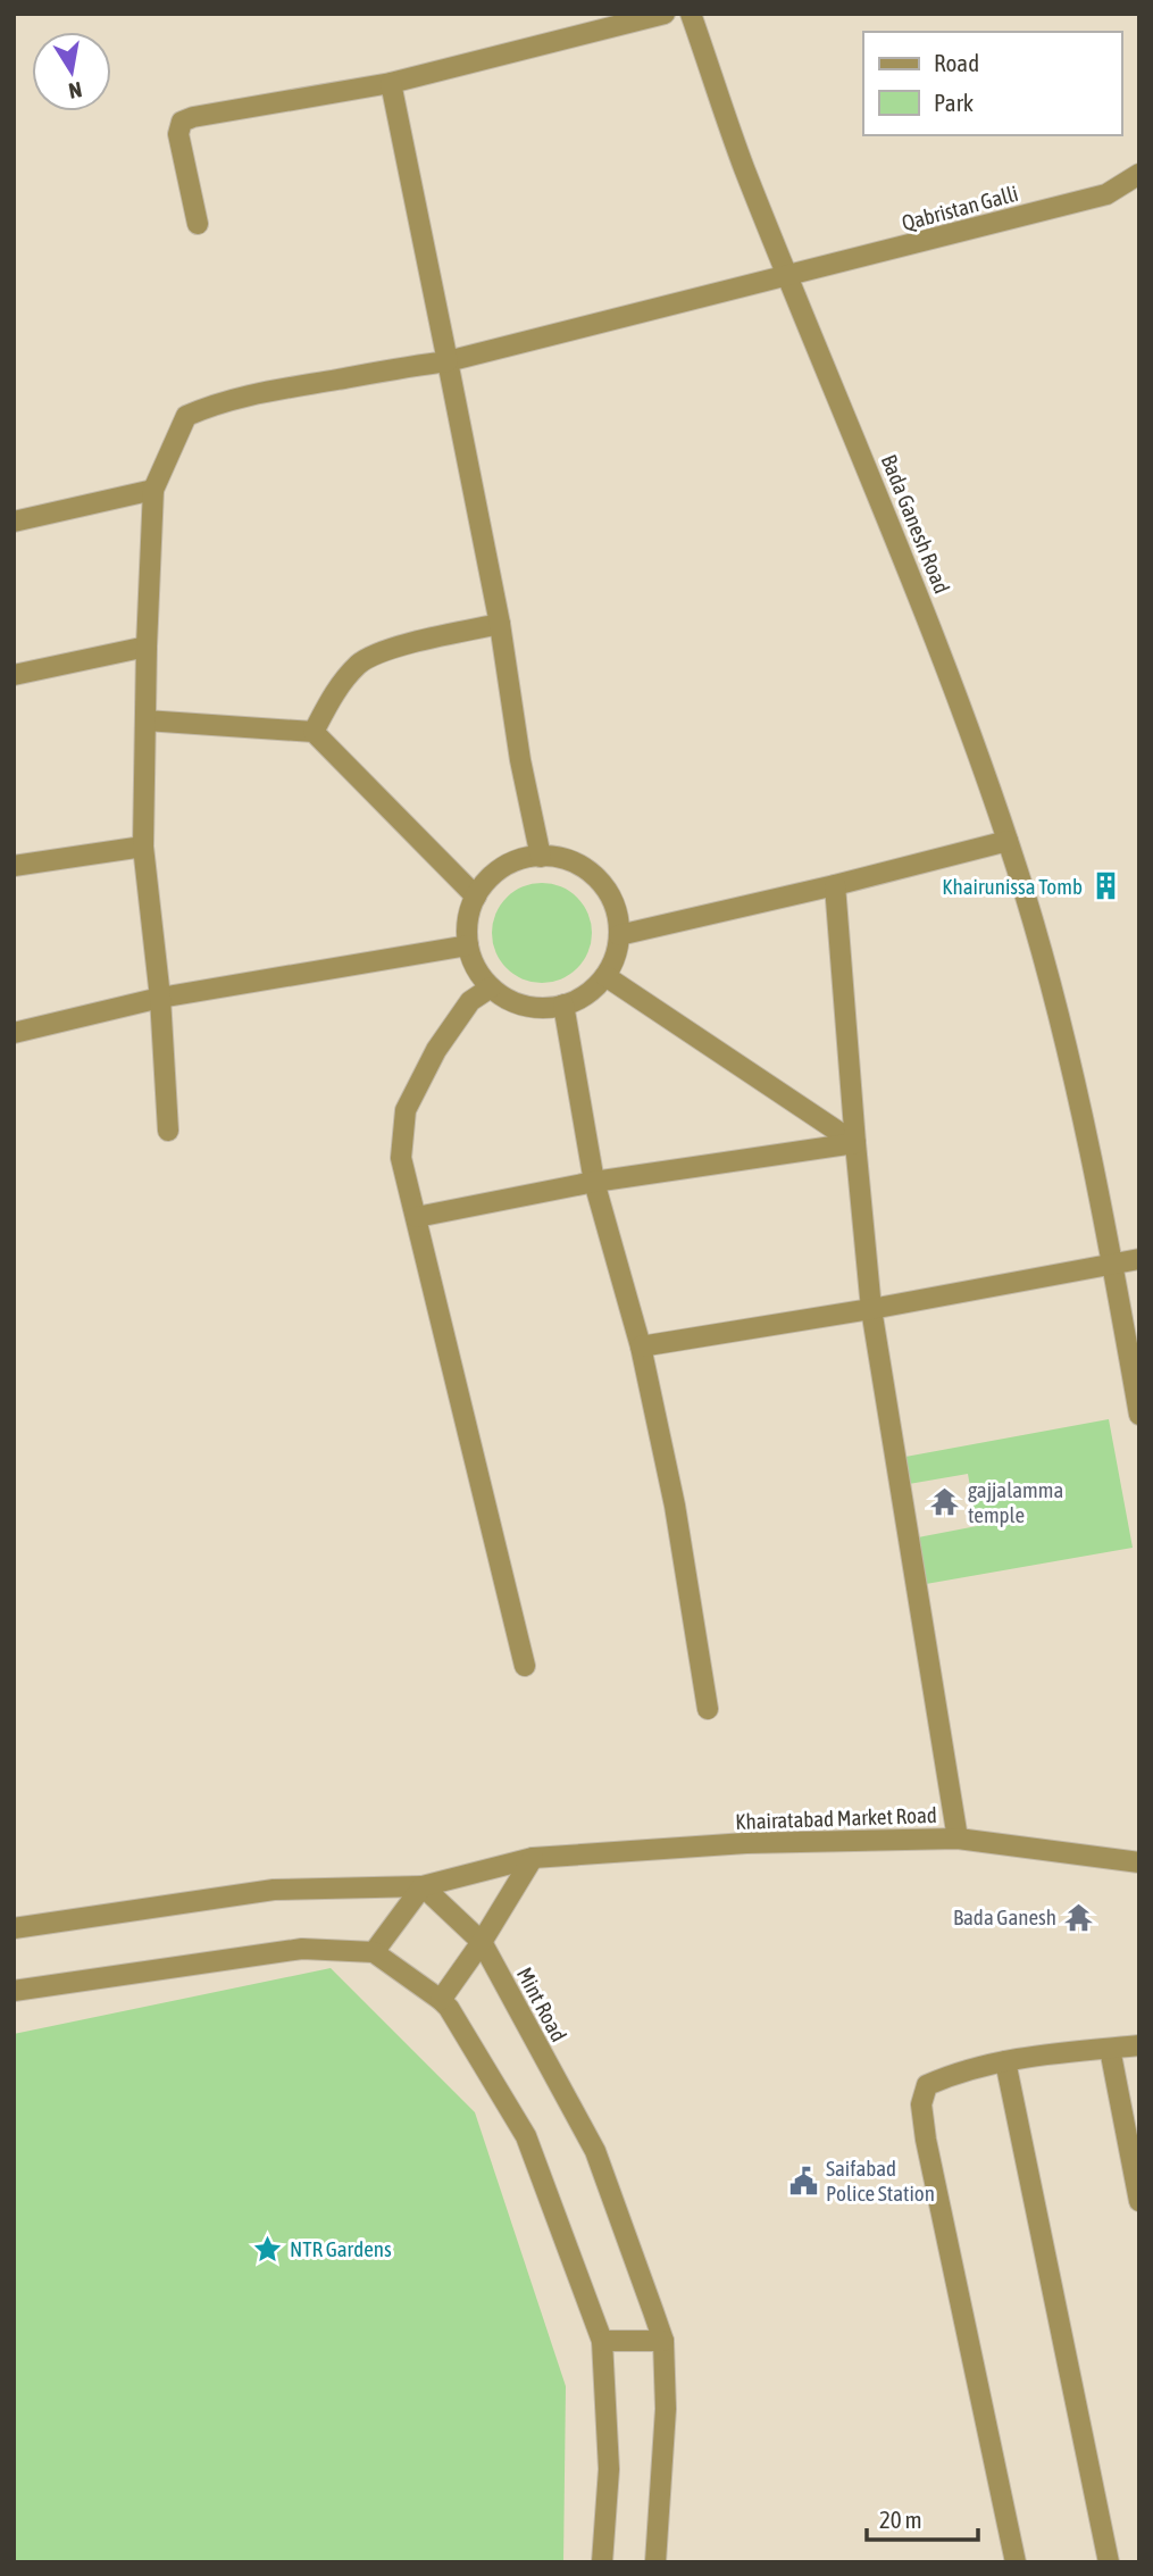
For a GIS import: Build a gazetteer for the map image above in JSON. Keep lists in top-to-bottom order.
{
  "streets": {
    "street": [
      "Qabristan Galli",
      "Bada Ganesh Road",
      "Khairatabad Market Road",
      "Mint Road"
    ]
  },
  "crossings": [
    ["Qabristan Galli", "Bada Ganesh Road"],
    ["Khairatabad Market Road", "Mint Road"]
  ],
  "places": {
    "building": ["Khairunissa Tomb"],
    "temple": ["gajjalamma temple", "Bada Ganesh"],
    "public building": ["Saifabad Police Station"],
    "place": ["NTR Gardens"]
  },
  "legend": ["Road", "Park"],
  "scale_bar": "20 m",
  "north": "bottom"
}
